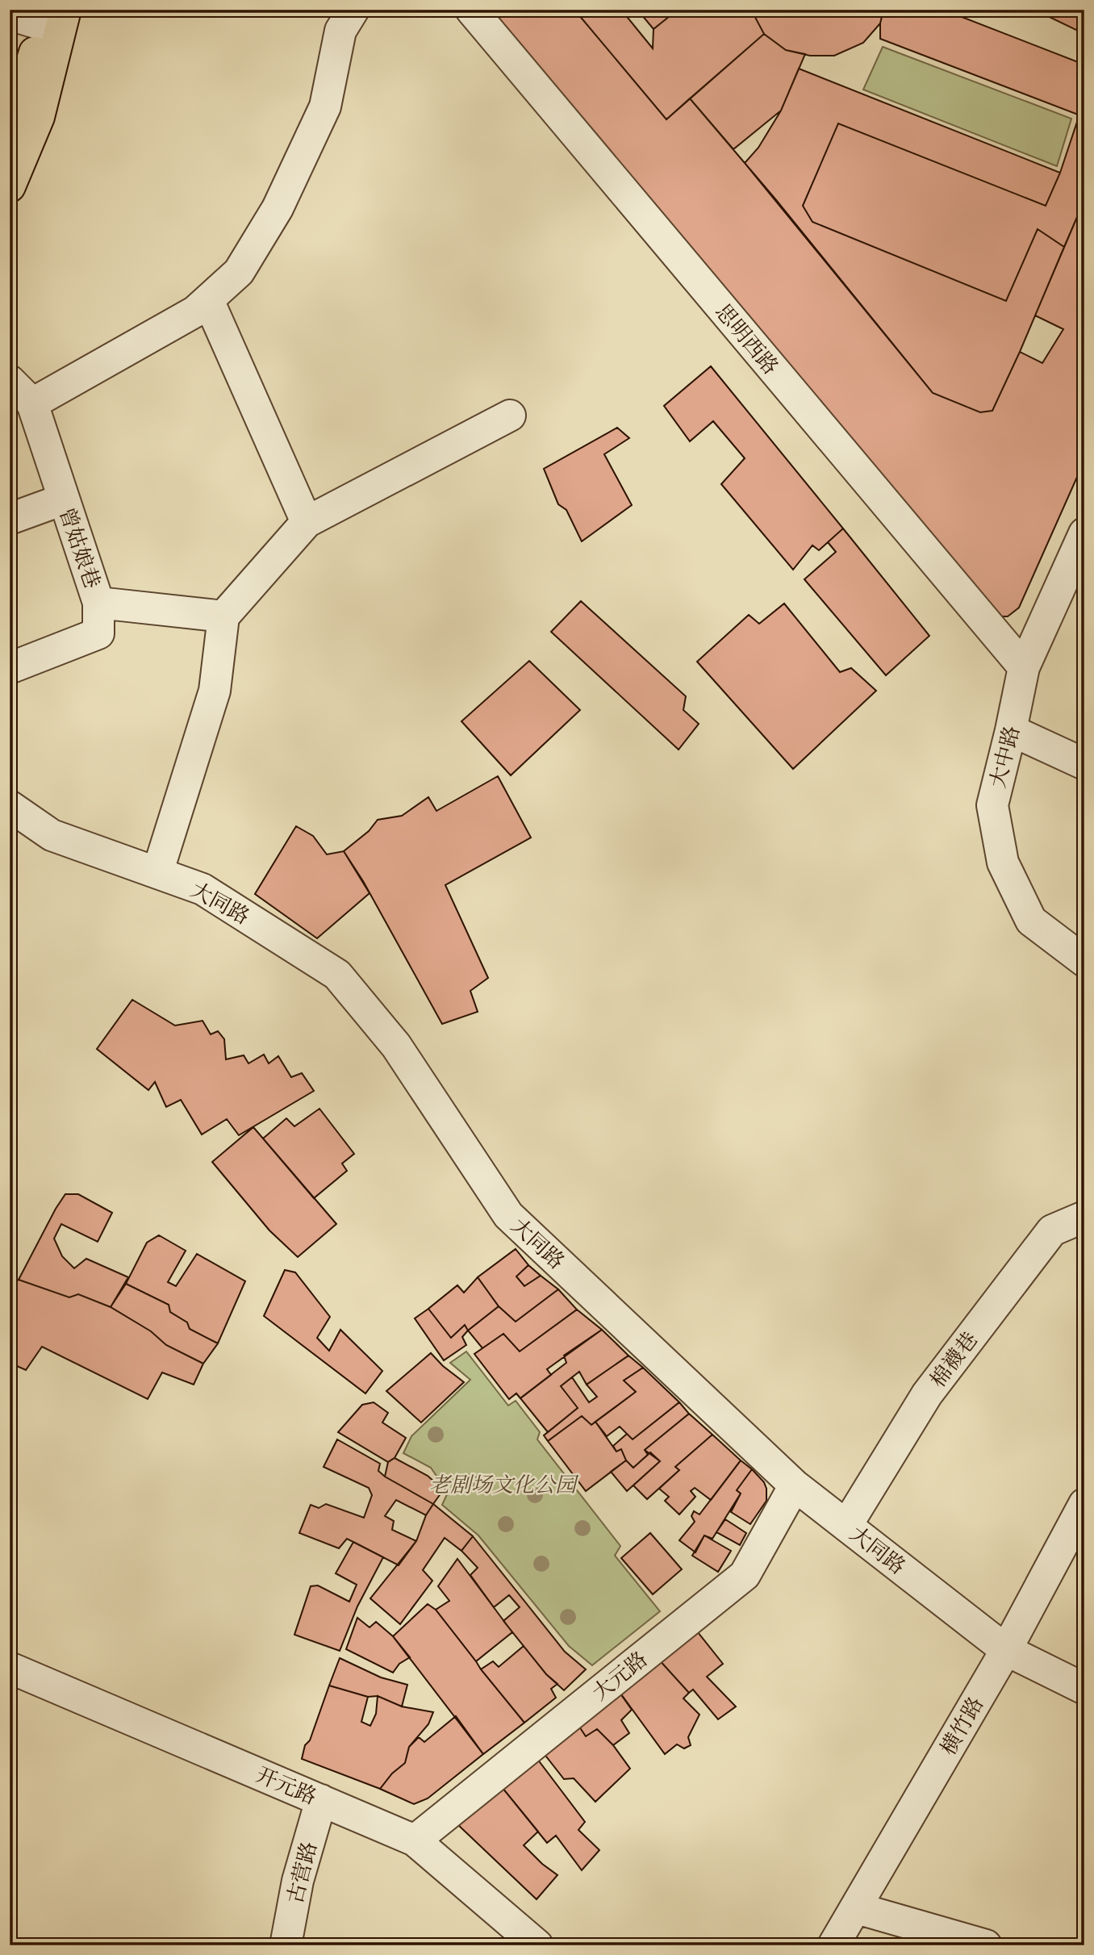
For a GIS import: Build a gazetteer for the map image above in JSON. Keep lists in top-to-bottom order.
{
  "streets": {
    "street": [
      "思明西路",
      "曾姑娘巷",
      "大中路",
      "大同路",
      "棉襪巷",
      "大元路",
      "横竹路",
      "开元路",
      "古营路"
    ]
  },
  "crossings": [
    ["思明西路", "大中路"],
    ["大同路", "棉襪巷"],
    ["大同路", "大元路"],
    ["大同路", "横竹路"],
    ["大元路", "开元路"],
    ["开元路", "古营路"]
  ],
  "parks": ["老剧场文化公园"]
}
